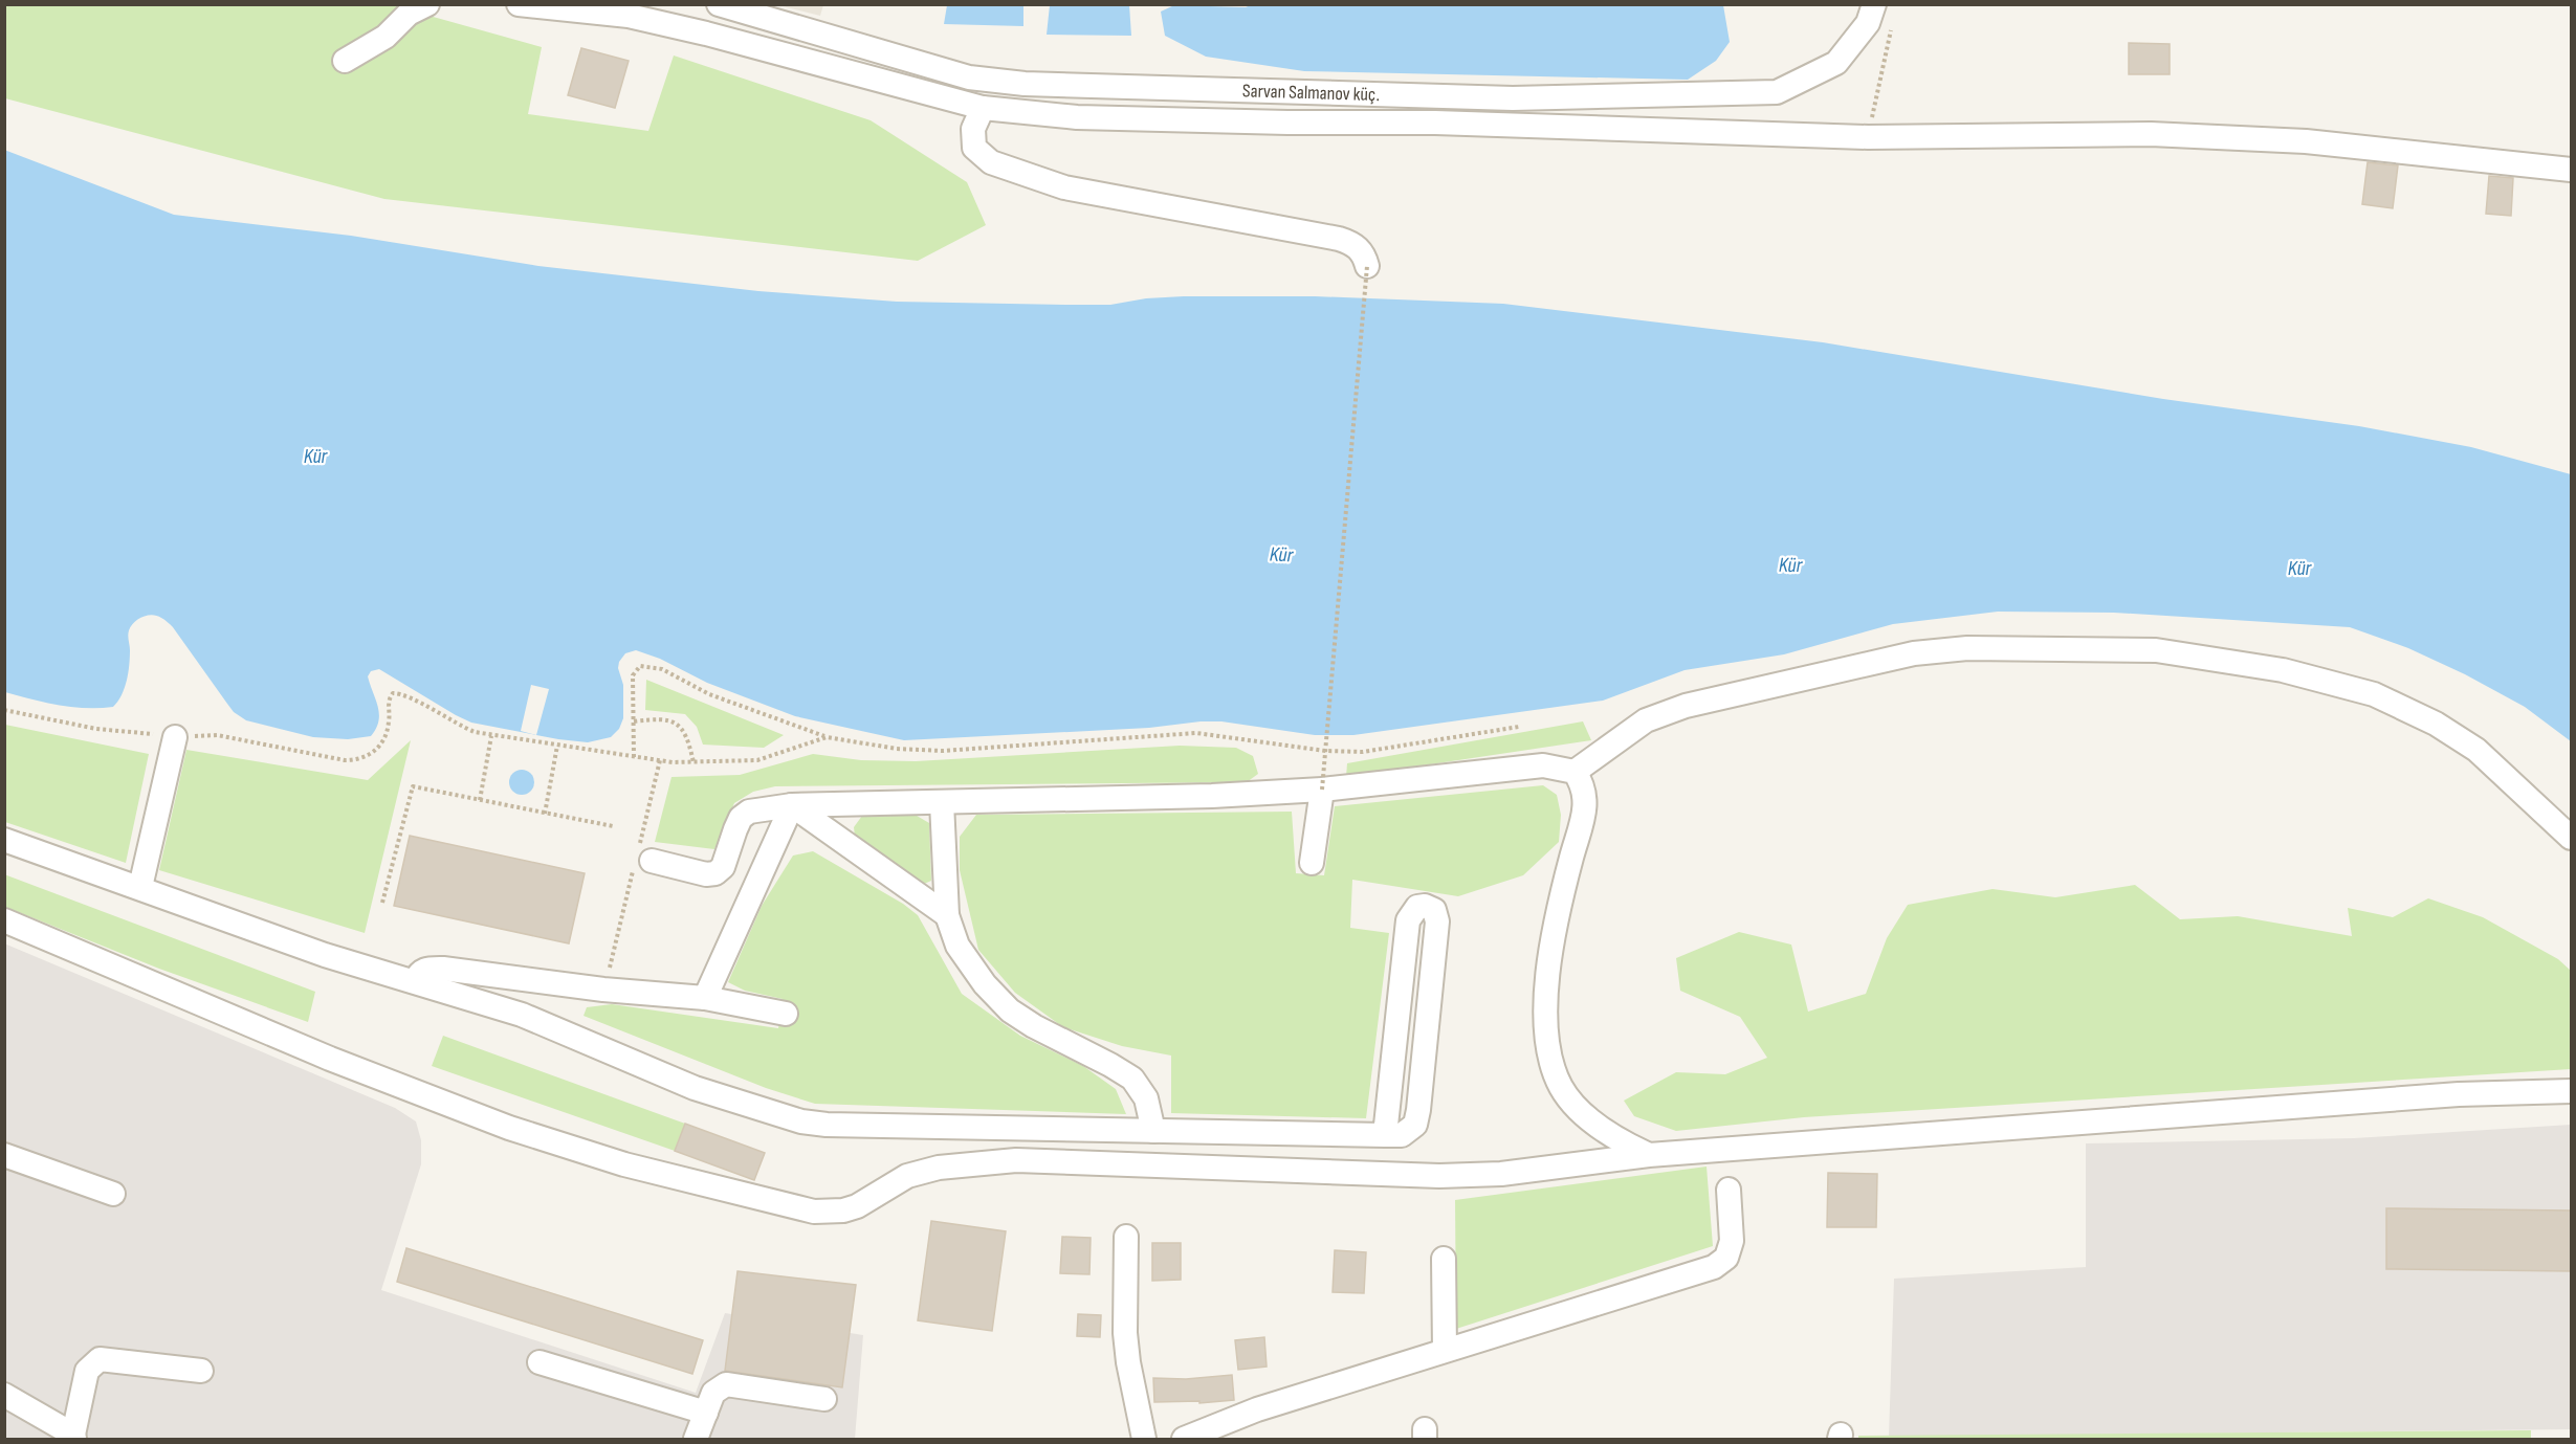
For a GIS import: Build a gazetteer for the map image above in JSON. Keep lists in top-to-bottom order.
{
  "streets": {
    "street": ["Sarvan Salmanov küç."]
  },
  "water": ["Kür"]
}
